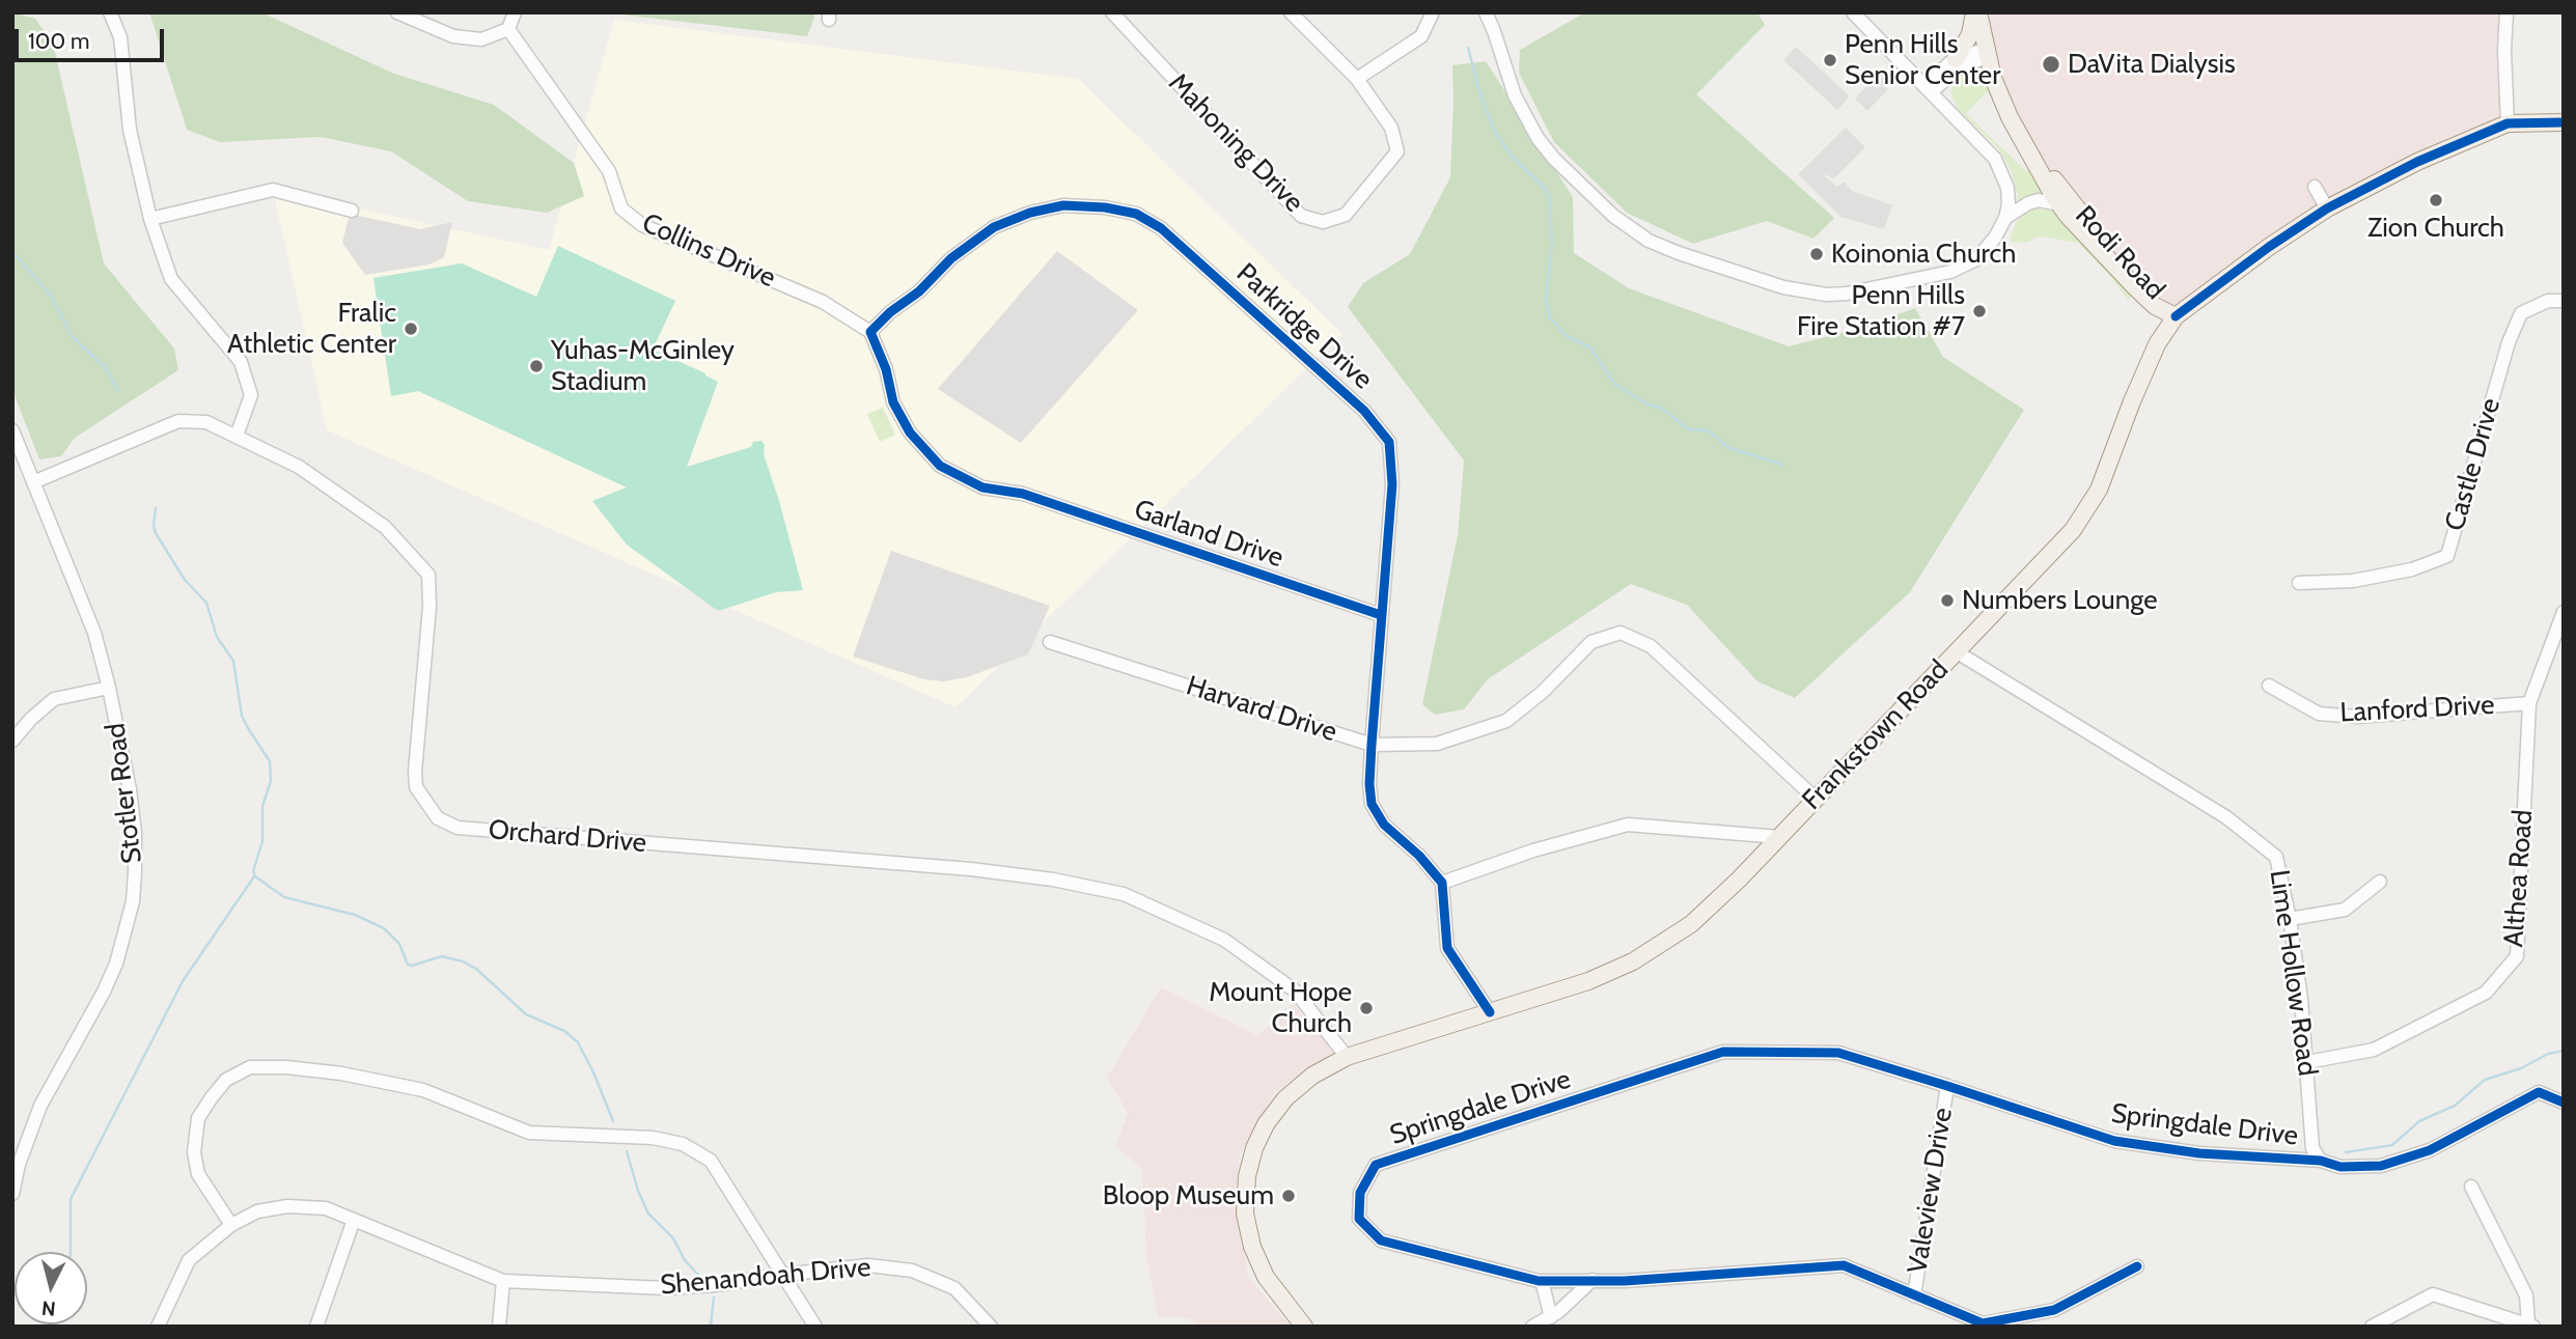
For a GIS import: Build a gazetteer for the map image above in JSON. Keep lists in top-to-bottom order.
{
  "streets": {
    "main road": ["Rodi Road", "Frankstown Road"],
    "street": [
      "Mahoning Drive",
      "Collins Drive",
      "Parkridge Drive",
      "Castle Drive",
      "Garland Drive",
      "Harvard Drive",
      "Lanford Drive",
      "Stotler Road",
      "Orchard Drive",
      "Althea Road",
      "Lime Hollow Road",
      "Springdale Drive",
      "Valeview Drive",
      "Shenandoah Drive"
    ]
  },
  "crossings": [
    ["Collins Drive", "Parkridge Drive"],
    ["Collins Drive", "Garland Drive"],
    ["Rodi Road", "Frankstown Road"],
    ["Parkridge Drive", "Garland Drive"],
    ["Parkridge Drive", "Harvard Drive"],
    ["Harvard Drive", "Frankstown Road"],
    ["Lanford Drive", "Althea Road"],
    ["Frankstown Road", "Orchard Drive"],
    ["Frankstown Road", "Lime Hollow Road"],
    ["Stotler Road", "Orchard Drive"],
    ["Althea Road", "Lime Hollow Road"],
    ["Lime Hollow Road", "Springdale Drive"],
    ["Springdale Drive", "Valeview Drive"]
  ],
  "places": [
    "Penn Hills Senior Center",
    "DaVita Dialysis",
    "Zion Church",
    "Koinonia Church",
    "Penn Hills Fire Station #7",
    "Fralic Athletic Center",
    "Yuhas-McGinley Stadium",
    "Numbers Lounge",
    "Mount Hope Church",
    "Bloop Museum"
  ],
  "scale_bar": "100 m",
  "north": "bottom"
}
